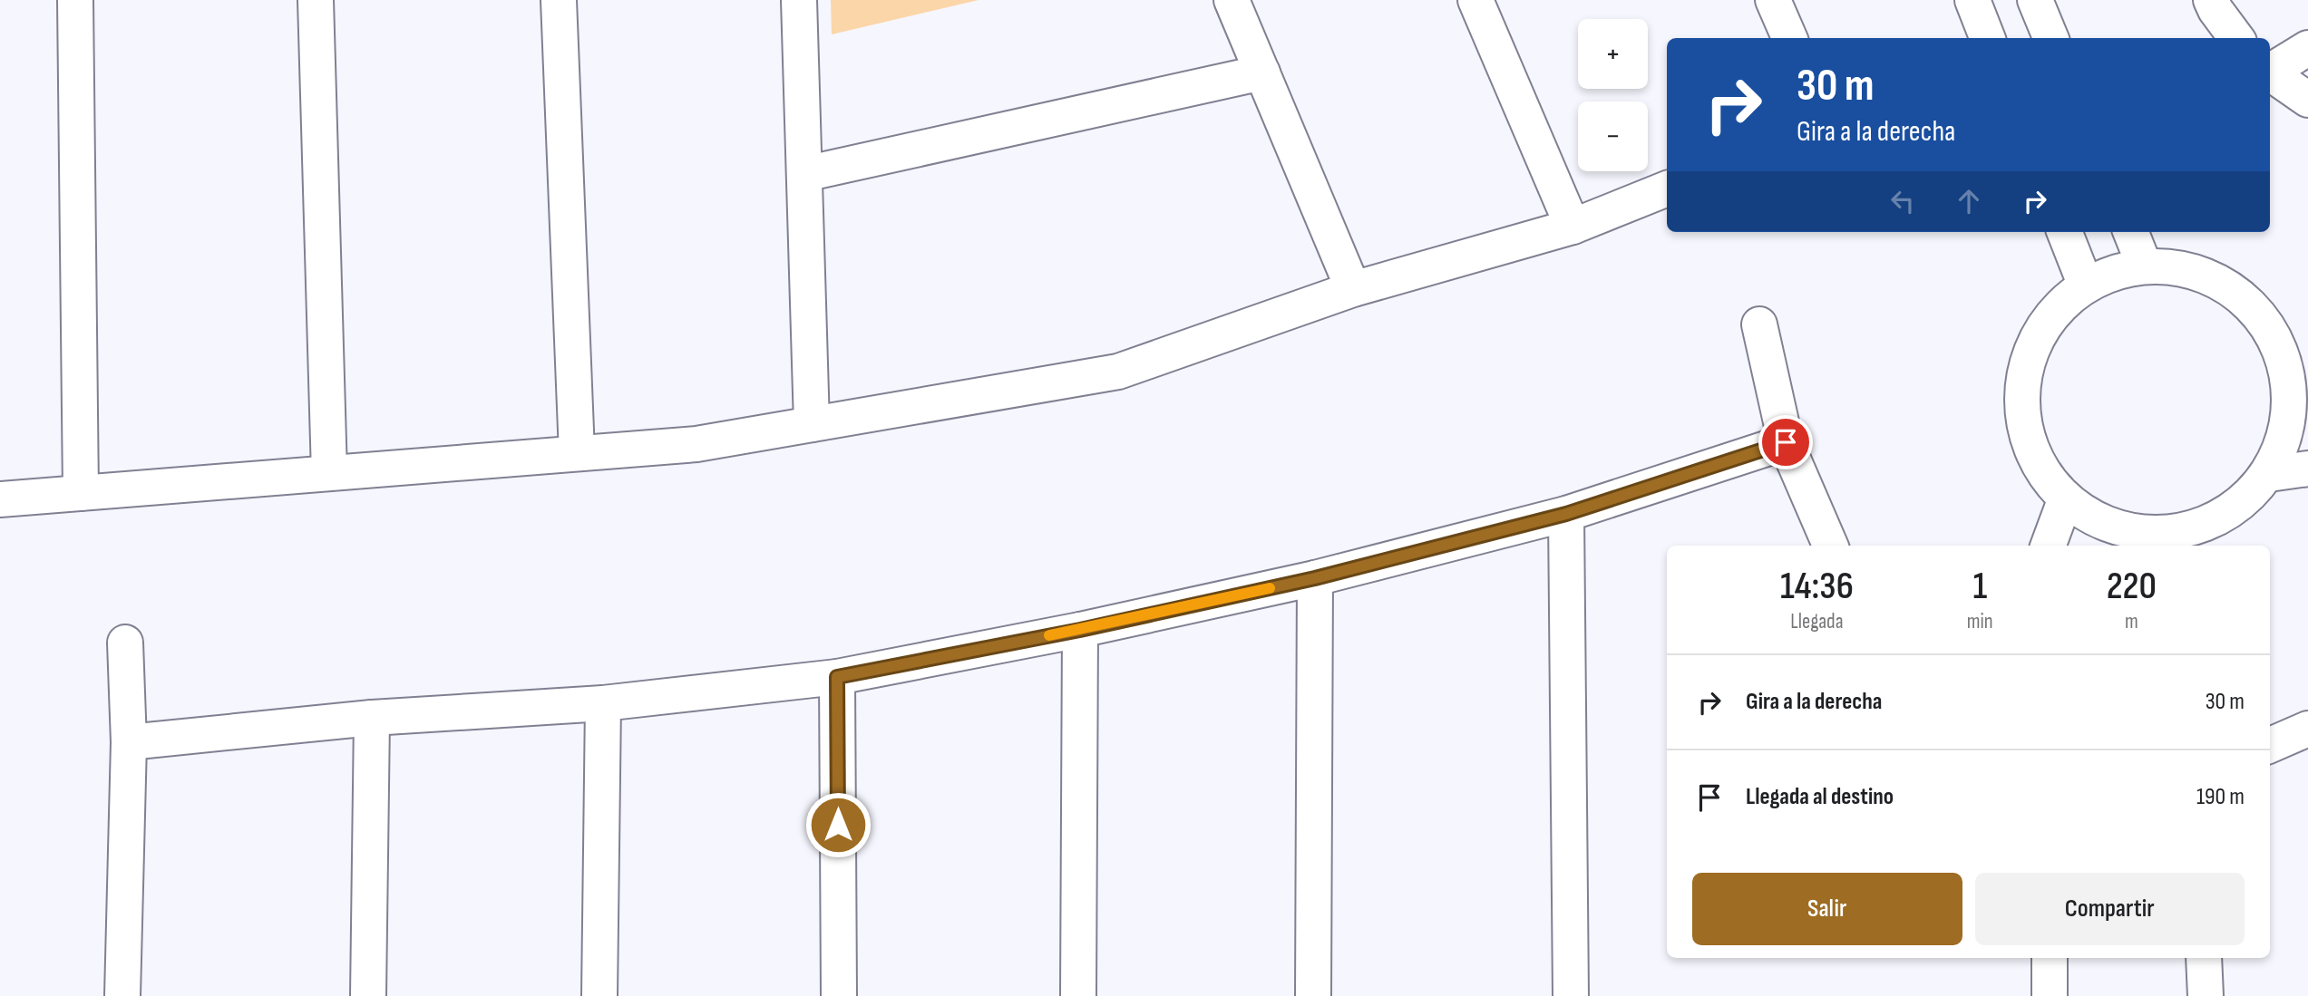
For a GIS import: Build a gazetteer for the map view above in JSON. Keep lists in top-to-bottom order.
{
  "page": {
    "map_buttons": ["+", "−"],
    "turn": ["30 m", "Gira a la derecha"],
    "eta": [
      "14:36",
      "Llegada",
      "1",
      "min",
      "220",
      "m"
    ],
    "list": [
      {
        "name": "Gira a la derecha",
        "value": "30 m"
      },
      {
        "name": "Llegada al destino",
        "value": "190 m"
      }
    ],
    "buttons": ["Salir", "Compartir"]
  }
}
